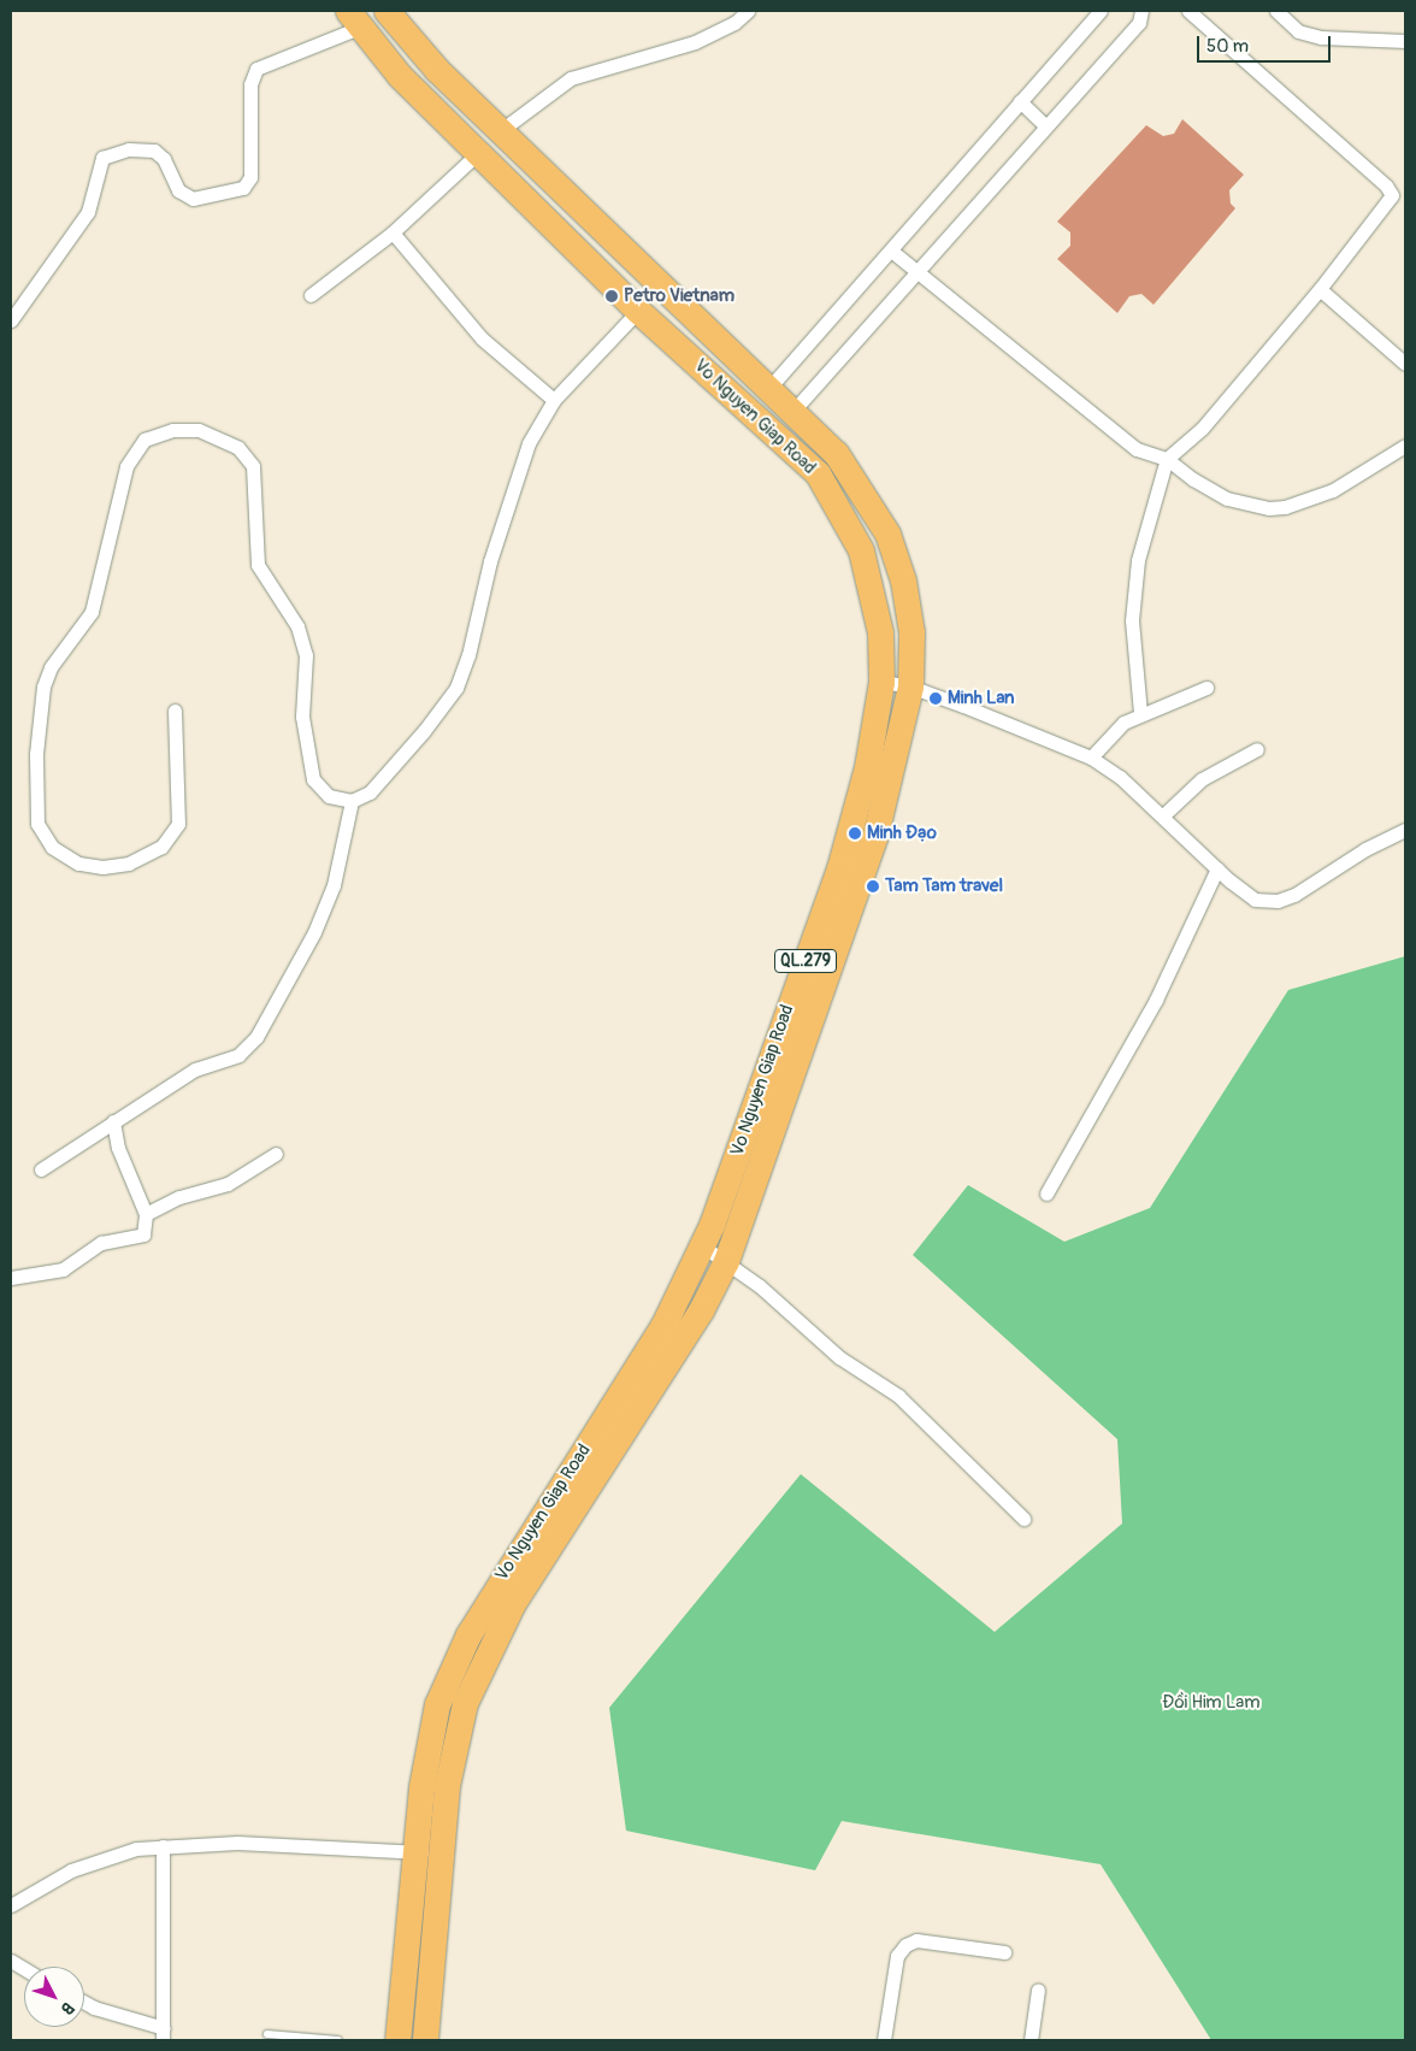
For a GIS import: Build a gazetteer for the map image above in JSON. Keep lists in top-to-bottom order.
{
  "streets": {
    "highway": ["Vo Nguyen Giap Road", "QL.279"]
  },
  "parks": ["Đồi Him Lam"],
  "places": [
    "Petro Vietnam",
    "Minh Lan",
    "Minh Đạo",
    "Tam Tam travel"
  ],
  "scale_bar": "50 m",
  "north": "bottom right"
}
